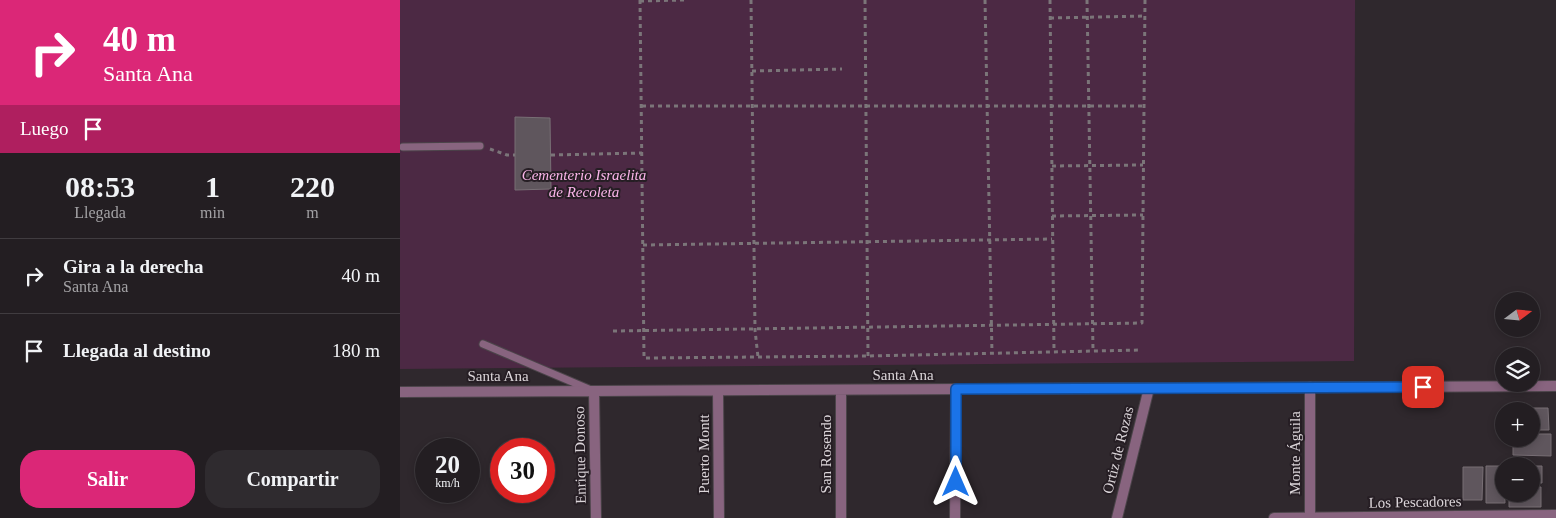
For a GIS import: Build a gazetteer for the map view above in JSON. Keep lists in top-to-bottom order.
{
  "streets": {
    "street": [
      "Santa Ana",
      "Ortiz de Rozas",
      "Monte Águila",
      "Puerto Montt",
      "San Rosendo",
      "Enrique Donoso",
      "Los Pescadores"
    ]
  },
  "crossings": [
    ["Santa Ana", "Ortiz de Rozas"],
    ["Santa Ana", "Monte Águila"],
    ["Santa Ana", "Puerto Montt"],
    ["Santa Ana", "San Rosendo"],
    ["Santa Ana", "Enrique Donoso"],
    ["Monte Águila", "Los Pescadores"]
  ],
  "parks": ["Cementerio Israelita de Recoleta"],
  "north": "right",
  "page": {
    "turn": ["40 m", "Santa Ana"],
    "then": "Luego",
    "eta": [
      "08:53",
      "Llegada",
      "1",
      "min",
      "220",
      "m"
    ],
    "list": [
      {
        "name": "Gira a la derecha",
        "note": "Santa Ana",
        "value": "40 m"
      },
      {
        "name": "Llegada al destino",
        "value": "180 m"
      }
    ],
    "map_buttons": ["+", "−"],
    "speed": "20 km/h",
    "limit": "30",
    "buttons": ["Salir", "Compartir"]
  }
}
